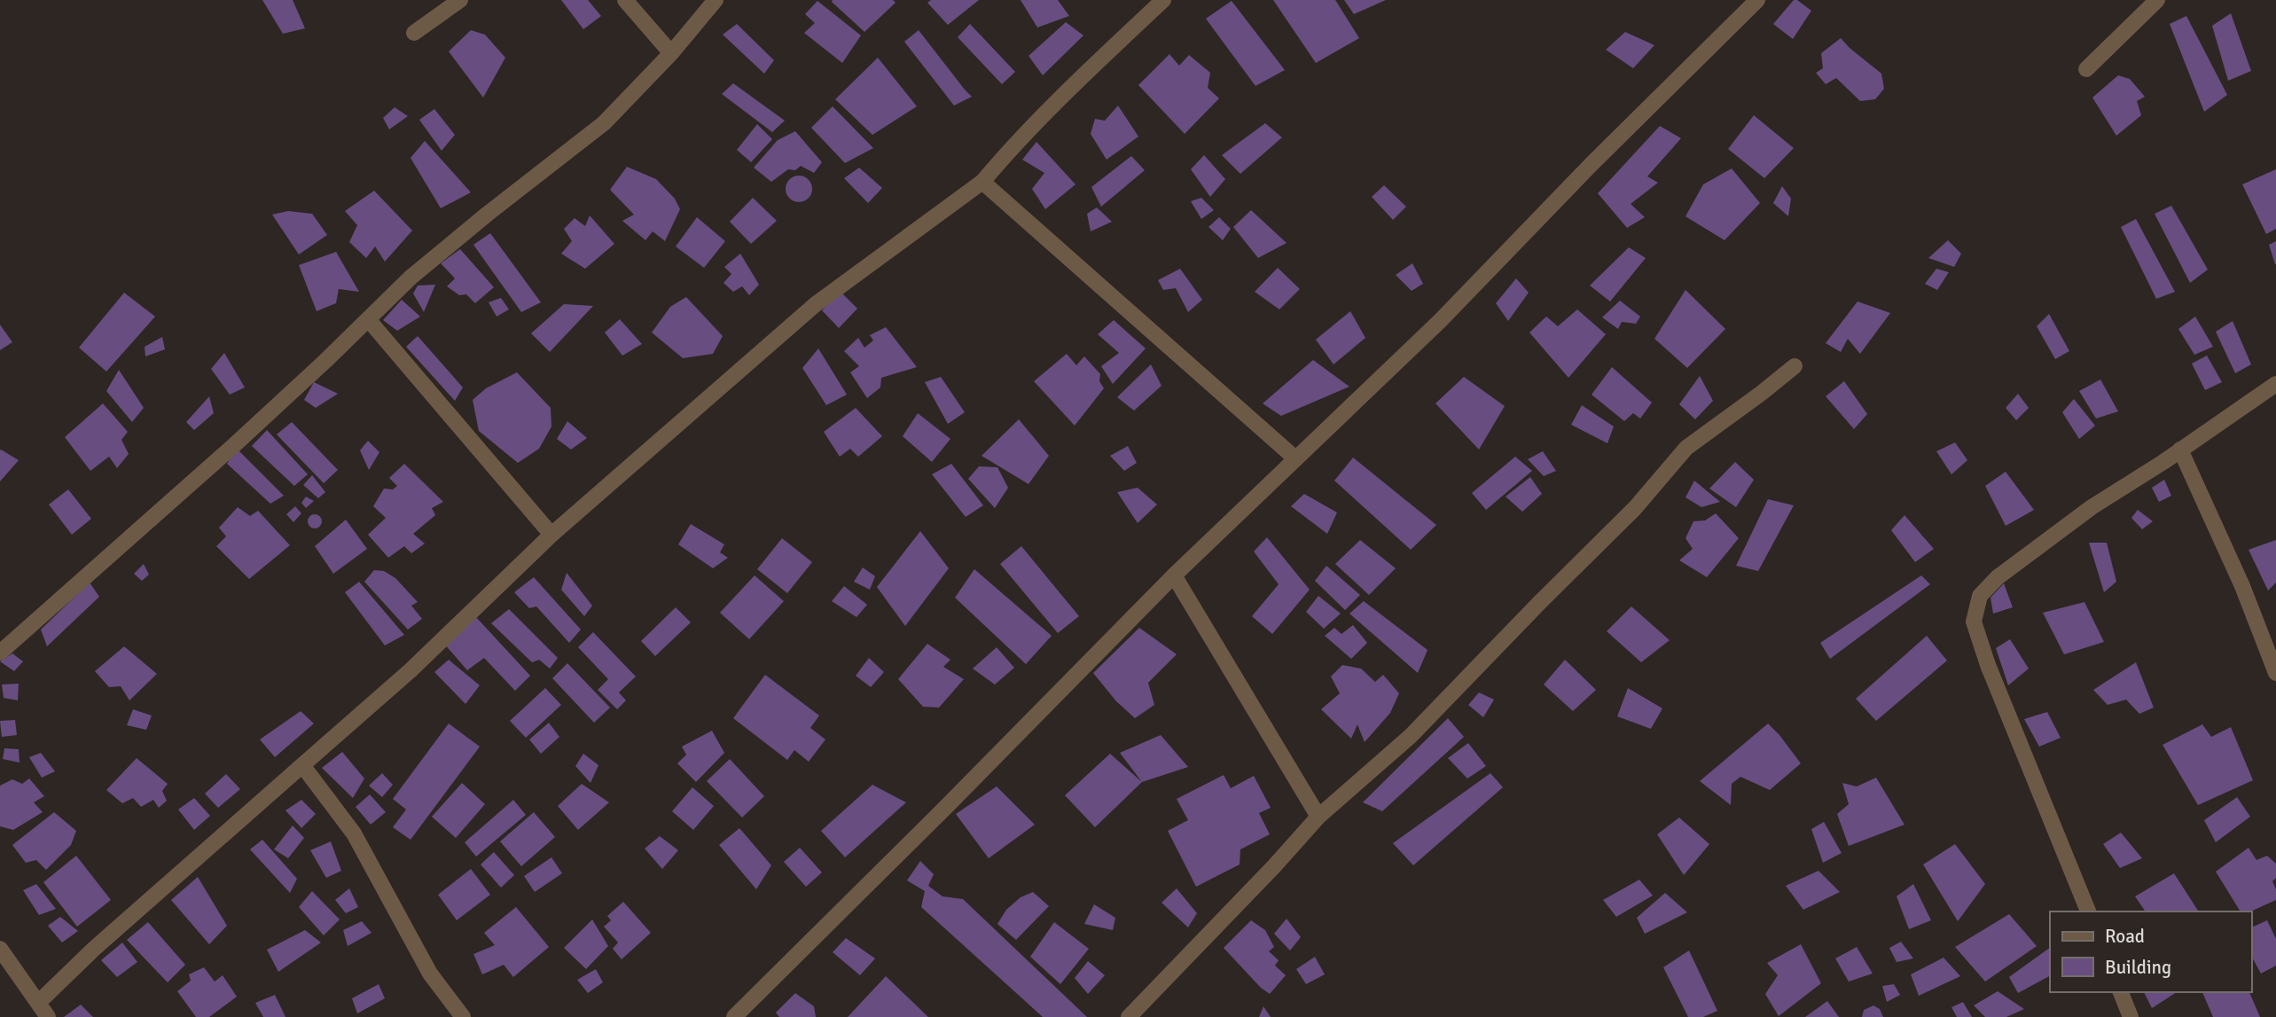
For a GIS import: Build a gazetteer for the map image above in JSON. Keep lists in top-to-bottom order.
{
  "legend": ["Road", "Building"]
}
